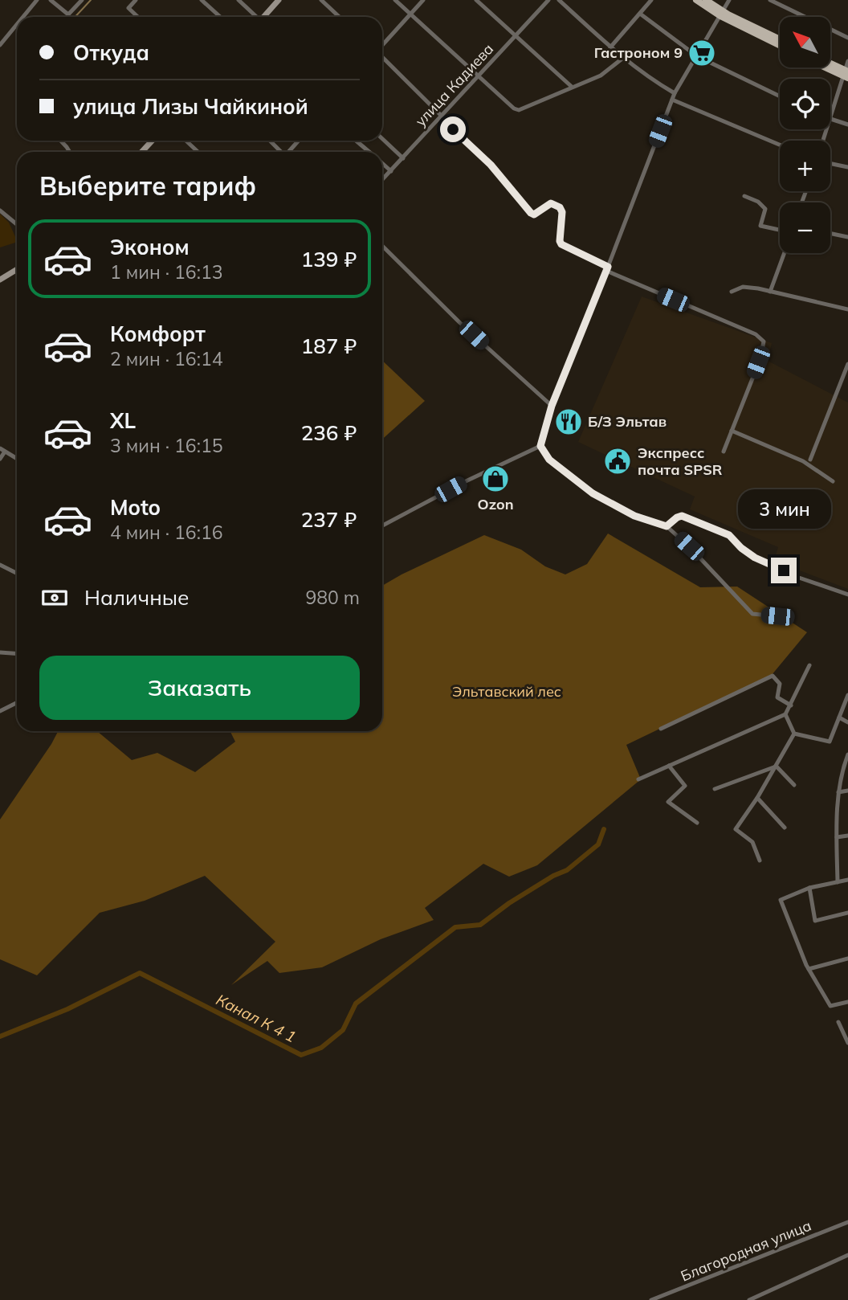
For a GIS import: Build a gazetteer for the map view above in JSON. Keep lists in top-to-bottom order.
{
  "streets": {
    "street": ["улица Кадиева", "Благородная улица"]
  },
  "water": ["Канал К 4 1"],
  "parks": ["Эльтавский лес"],
  "places": {
    "supermarket": ["Гастроном 9"],
    "restaurant": ["Б/З Эльтав"],
    "public building": ["Экспресс почта SPSR"],
    "shop": ["Ozon"]
  },
  "north": "top left",
  "page": {
    "map_buttons": ["+", "−"],
    "banner": ["Откуда", "улица Лизы Чайкиной"],
    "heading": "Выберите тариф",
    "list": [
      {
        "name": "Эконом",
        "note": "1 мин · 16:13",
        "value": "139 ₽"
      },
      {
        "name": "Комфорт",
        "note": "2 мин · 16:14",
        "value": "187 ₽"
      },
      {
        "name": "XL",
        "note": "3 мин · 16:15",
        "value": "236 ₽"
      },
      {
        "name": "Moto",
        "note": "4 мин · 16:16",
        "value": "237 ₽"
      }
    ],
    "bubble": "3 мин",
    "pay": ["Наличные", "980 m"],
    "buttons": "Заказать"
  }
}
